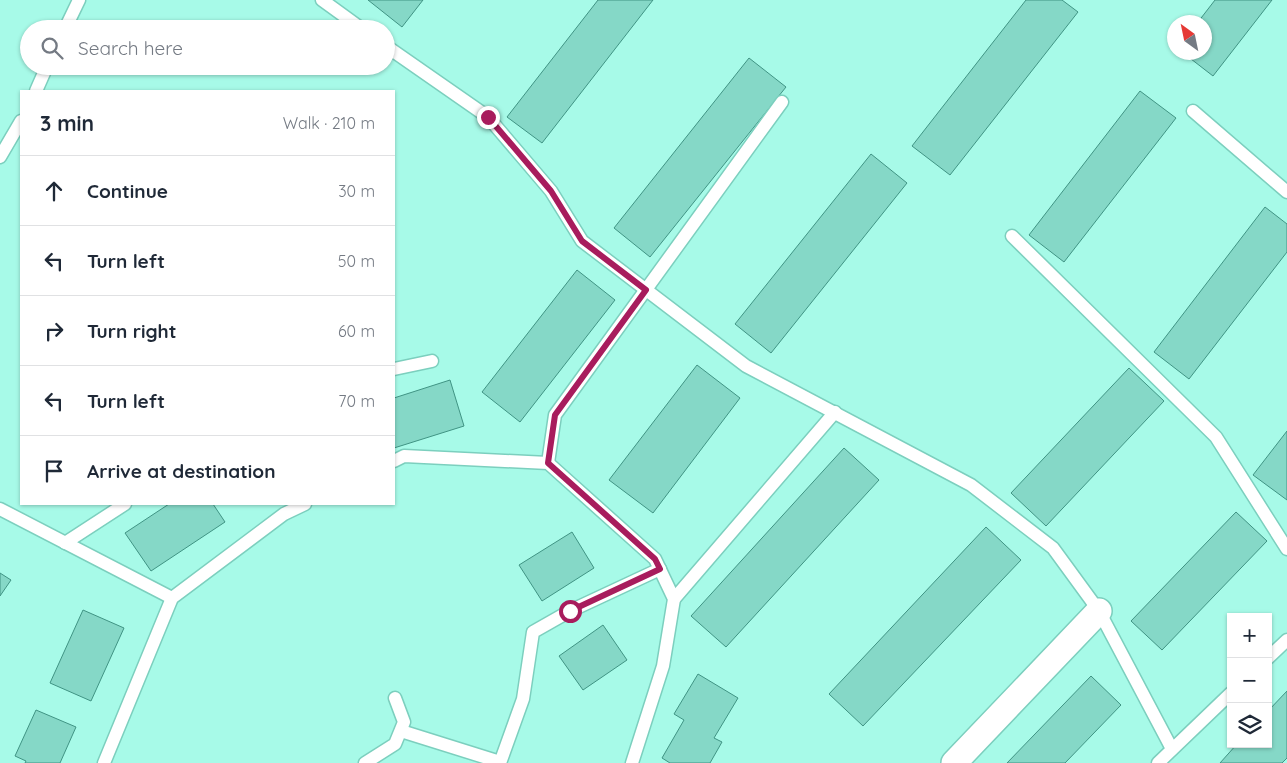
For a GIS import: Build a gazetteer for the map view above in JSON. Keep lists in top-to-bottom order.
{
  "north": "top left",
  "page": {
    "search": "Search here",
    "heading": ["3 min", "Walk · 210 m"],
    "list": [
      ["Continue", "30 m"],
      ["Turn left", "50 m"],
      ["Turn right", "60 m"],
      ["Turn left", "70 m"],
      "Arrive at destination"
    ],
    "map_buttons": ["+", "−"]
  }
}
